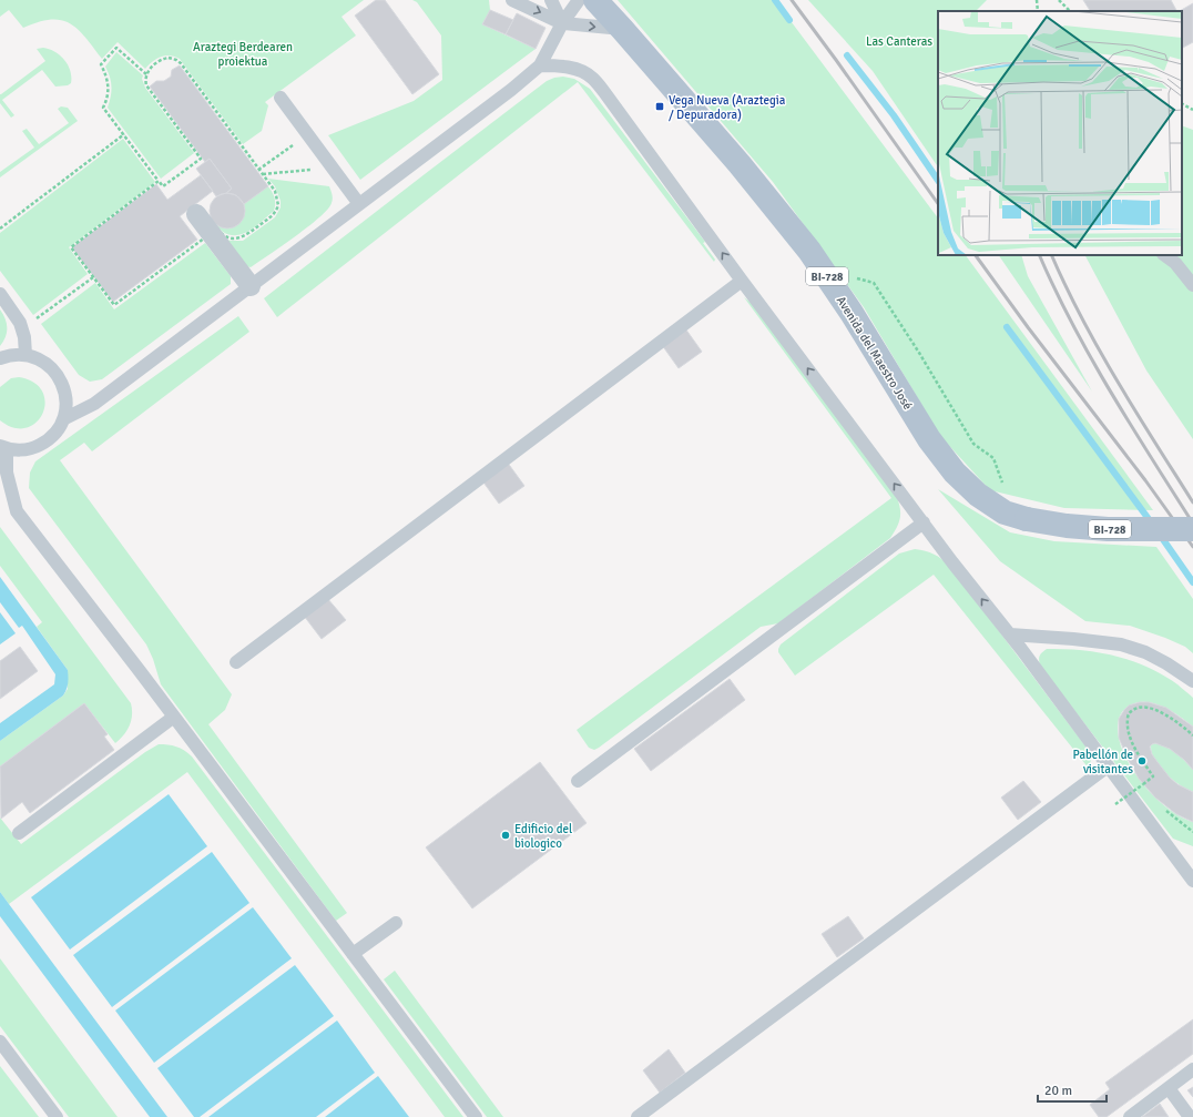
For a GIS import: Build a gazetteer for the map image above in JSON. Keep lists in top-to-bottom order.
{
  "streets": {
    "main road": ["BI-728", "Avenida del Maestro José"]
  },
  "parks": ["Las Canteras", "Araztegi Berdearen proiektua"],
  "places": {
    "transit": ["Vega Nueva (Araztegia / Depuradora)"],
    "other": ["Pabellón de visitantes", "Edificio del biologico"]
  },
  "scale_bar": "20 m"
}
